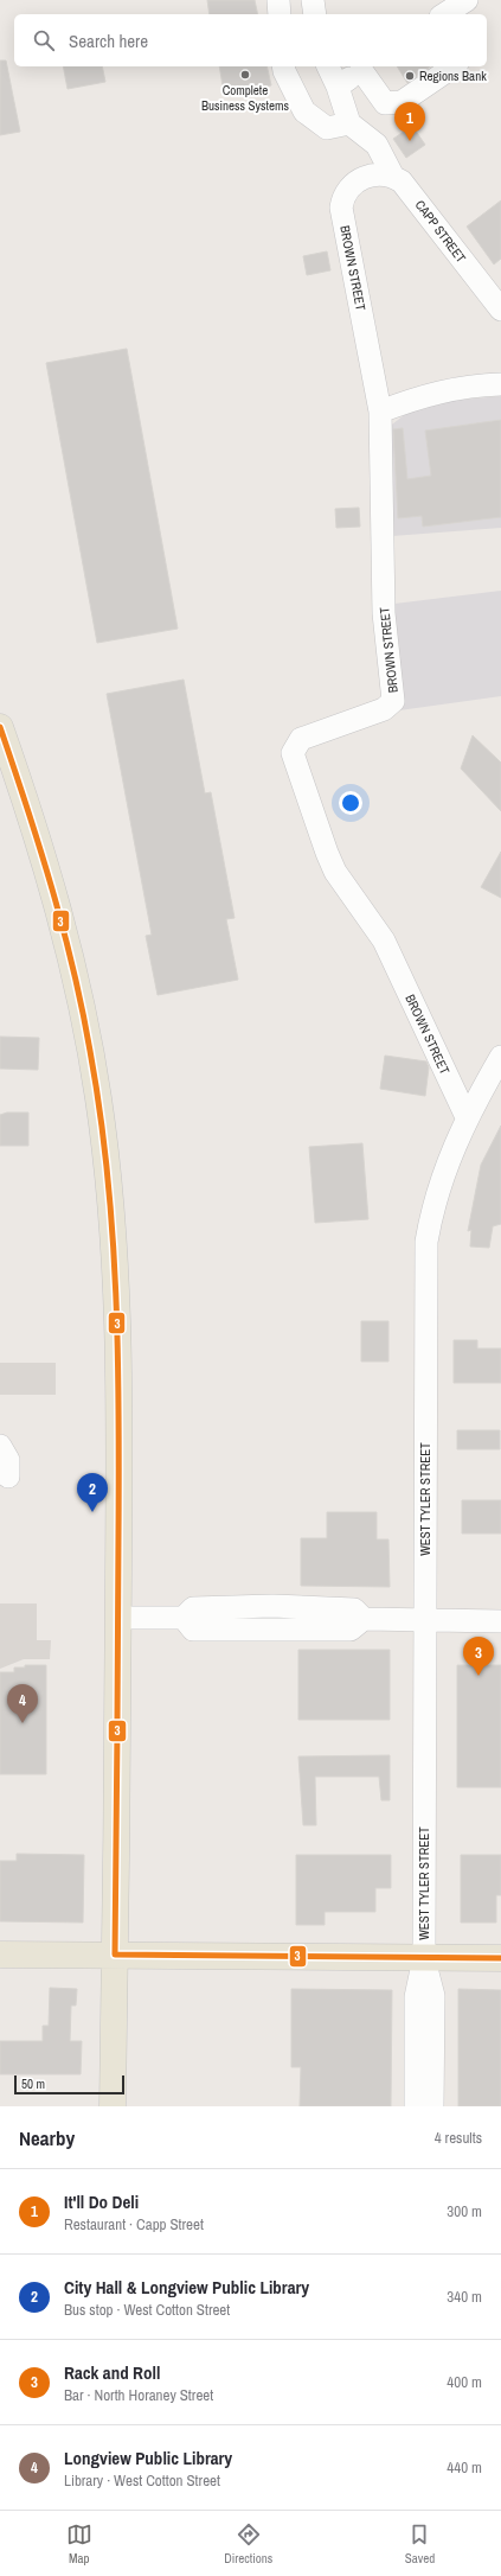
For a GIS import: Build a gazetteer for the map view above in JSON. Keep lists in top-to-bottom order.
{
  "streets": {
    "street": ["CAPP STREET", "BROWN STREET", "WEST TYLER STREET"]
  },
  "crossings": [
    ["CAPP STREET", "BROWN STREET"],
    ["BROWN STREET", "WEST TYLER STREET"]
  ],
  "places": ["Complete Business Systems", "Regions Bank"],
  "lines": ["transit line 3"],
  "scale_bar": "50 m",
  "page": {
    "search": "Search here",
    "pins": [
      "1",
      "2",
      "3",
      "4"
    ],
    "scale": "50 m",
    "heading": ["Nearby", "4 results"],
    "list": [
      {
        "mark": "1",
        "name": "It'll Do Deli",
        "note": "Restaurant · Capp Street",
        "value": "300 m"
      },
      {
        "mark": "2",
        "name": "City Hall & Longview Public Library",
        "note": "Bus stop · West Cotton Street",
        "value": "340 m"
      },
      {
        "mark": "3",
        "name": "Rack and Roll",
        "note": "Bar · North Horaney Street",
        "value": "400 m"
      },
      {
        "mark": "4",
        "name": "Longview Public Library",
        "note": "Library · West Cotton Street",
        "value": "440 m"
      }
    ],
    "nav": ["Map", "Directions", "Saved"]
  }
}
